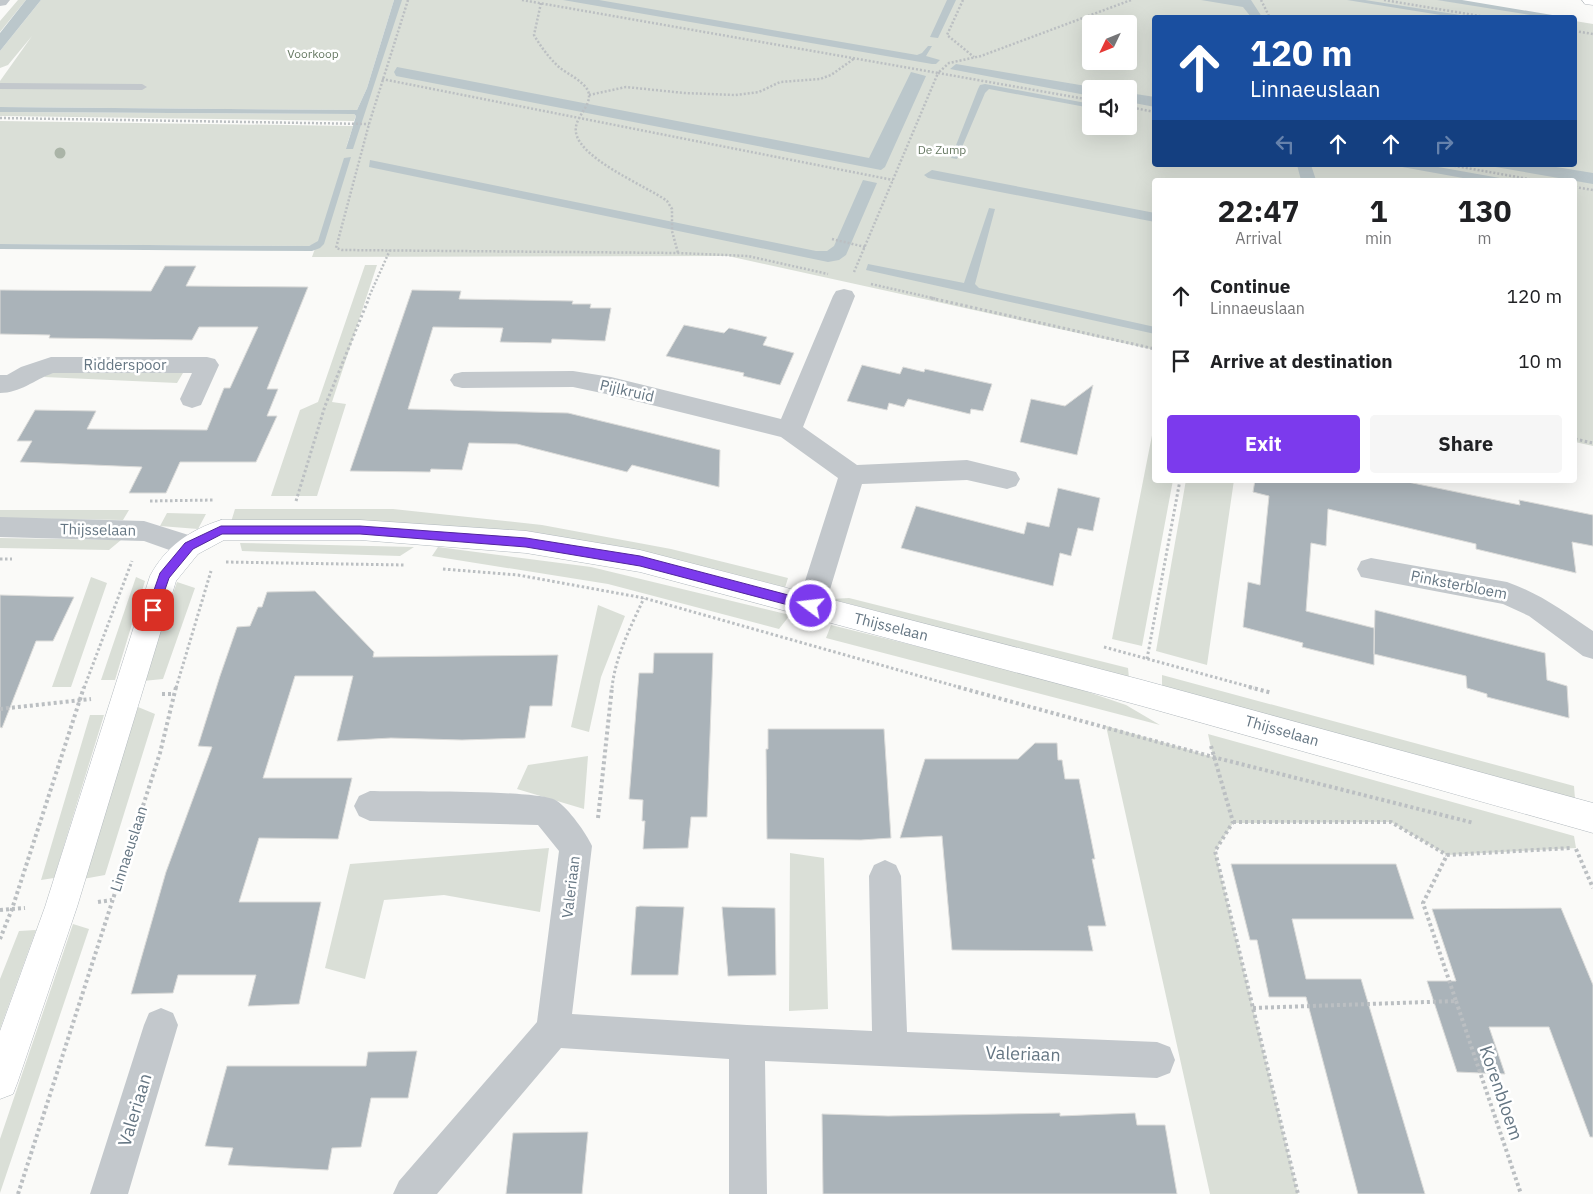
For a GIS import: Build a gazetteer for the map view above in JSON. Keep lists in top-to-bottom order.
{
  "streets": {
    "street": [
      "Ridderspoor",
      "Pijlkruid",
      "Thijsselaan",
      "Pinksterbloem",
      "Valeriaan"
    ],
    "path": ["Linnaeuslaan", "Korenbloem"]
  },
  "crossings": [
    ["Thijsselaan", "Linnaeuslaan"]
  ],
  "parks": ["Voorkoop", "De Zump"],
  "north": "bottom left",
  "page": {
    "turn": ["120 m", "Linnaeuslaan"],
    "eta": [
      "22:47",
      "Arrival",
      "1",
      "min",
      "130",
      "m"
    ],
    "list": [
      {
        "name": "Continue",
        "note": "Linnaeuslaan",
        "value": "120 m"
      },
      {
        "name": "Arrive at destination",
        "value": "10 m"
      }
    ],
    "buttons": ["Exit", "Share"]
  }
}
